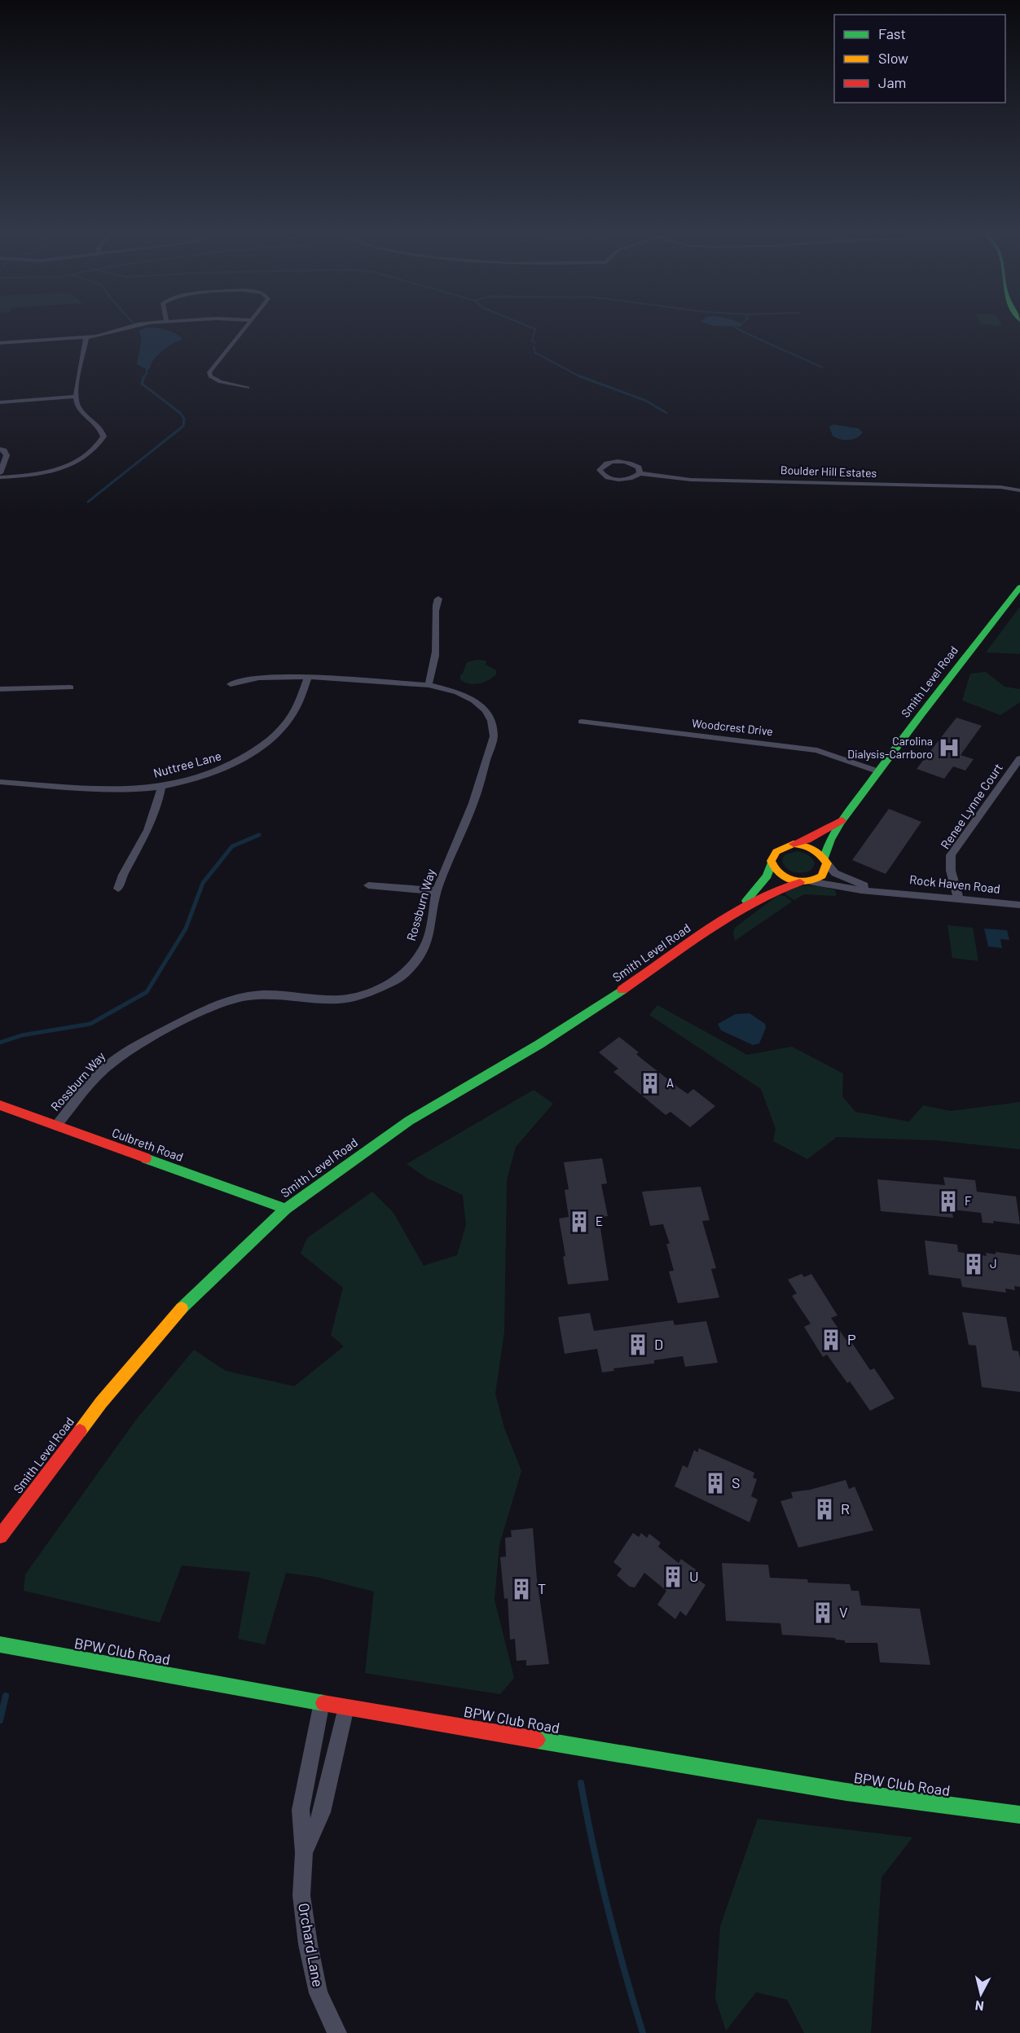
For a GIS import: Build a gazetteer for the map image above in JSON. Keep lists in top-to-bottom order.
{
  "streets": {
    "main road": ["Smith Level Road", "Culbreth Road", "BPW Club Road"],
    "street": [
      "Boulder Hill Estates",
      "Woodcrest Drive",
      "Nuttree Lane",
      "Renee Lynne Court",
      "Rock Haven Road",
      "Rossburn Way",
      "Orchard Lane"
    ]
  },
  "crossings": [
    ["Smith Level Road", "Woodcrest Drive"],
    ["Smith Level Road", "Rock Haven Road"],
    ["Smith Level Road", "Culbreth Road"],
    ["Nuttree Lane", "Rossburn Way"],
    ["Renee Lynne Court", "Rock Haven Road"],
    ["Rossburn Way", "Culbreth Road"],
    ["BPW Club Road", "Orchard Lane"]
  ],
  "places": {
    "hospital": ["Carolina Dialysis-Carrboro"],
    "building": [
      "A",
      "F",
      "E",
      "J",
      "P",
      "D",
      "S",
      "R",
      "U",
      "T",
      "V"
    ]
  },
  "legend": ["Fast", "Slow", "Jam"],
  "north": "bottom"
}
